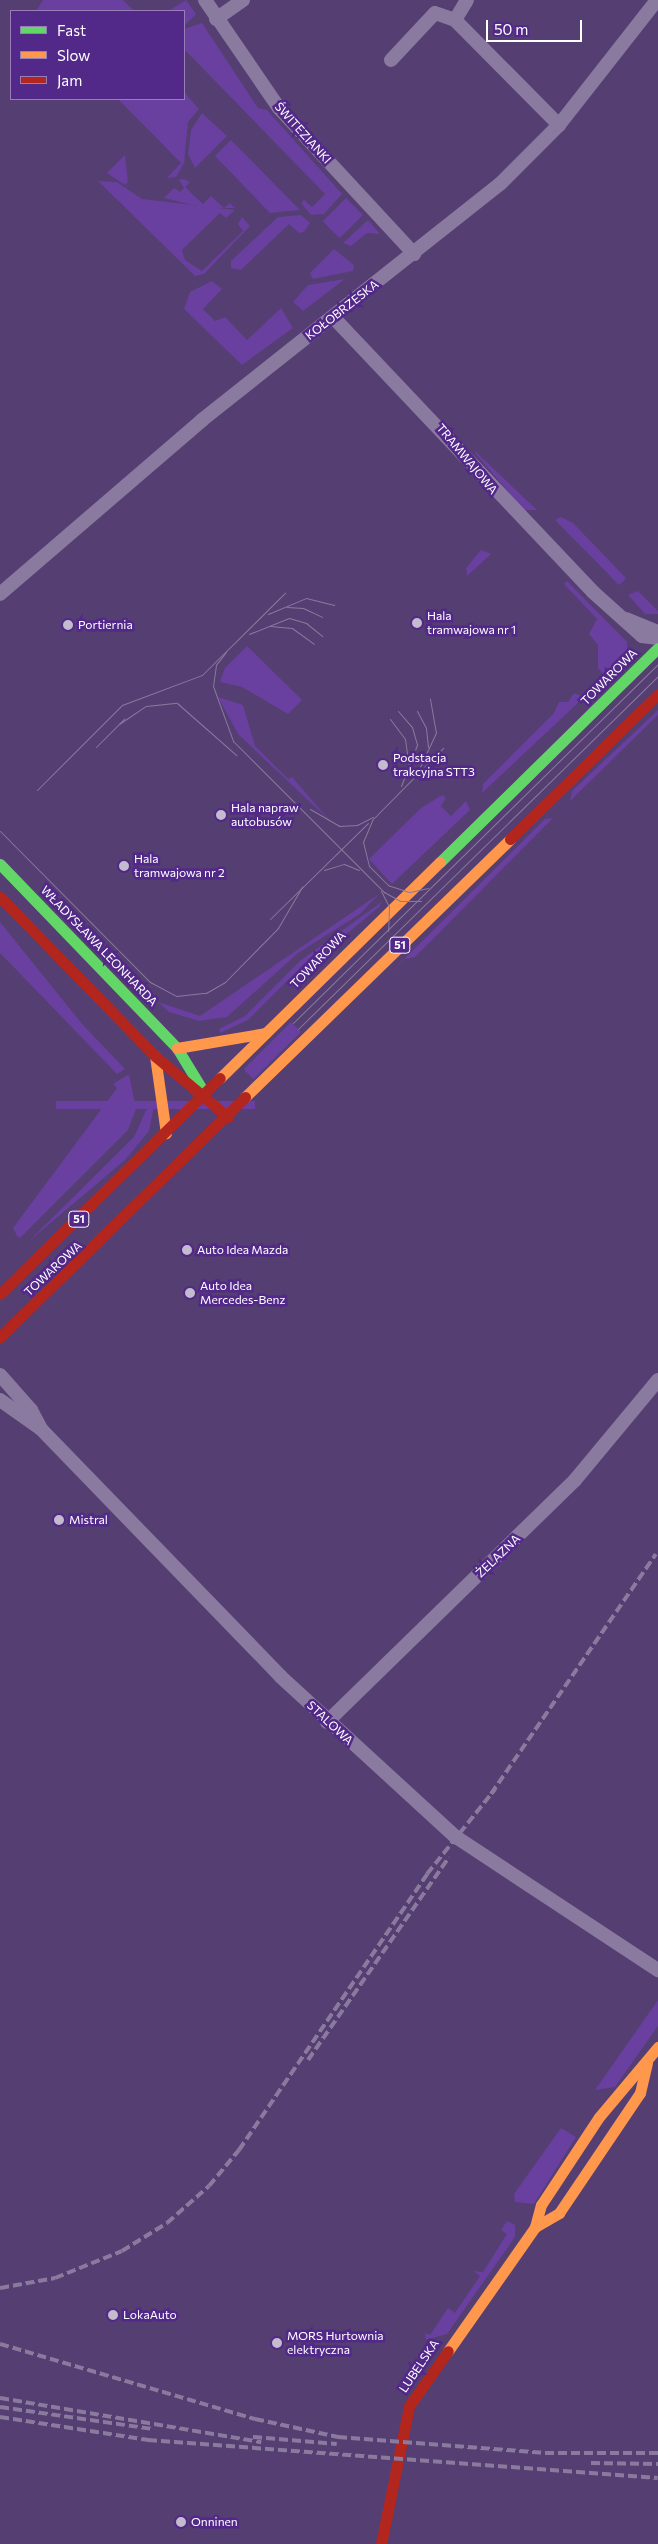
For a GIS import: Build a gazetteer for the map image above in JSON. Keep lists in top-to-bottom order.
{
  "streets": {
    "main road": [
      "TOWAROWA",
      "51",
      "WŁADYSŁAWA LEONHARDA",
      "LUBELSKA"
    ],
    "street": [
      "ŚWITEZIANKI",
      "KOŁOBRZESKA",
      "TRAMWAJOWA",
      "ŻELAZNA",
      "STALOWA"
    ]
  },
  "crossings": [
    ["ŚWITEZIANKI", "KOŁOBRZESKA"],
    ["KOŁOBRZESKA", "TRAMWAJOWA"],
    ["TOWAROWA", "WŁADYSŁAWA LEONHARDA"],
    ["ŻELAZNA", "STALOWA"]
  ],
  "places": [
    "Hala tramwajowa nr 1",
    "Portiernia",
    "Podstacja trakcyjna STT3",
    "Hala napraw autobusów",
    "Hala tramwajowa nr 2",
    "Auto Idea Mazda",
    "Auto Idea Mercedes-Benz",
    "Mistral",
    "LokaAuto",
    "MORS Hurtownia elektryczna",
    "Onninen"
  ],
  "legend": ["Fast", "Slow", "Jam"],
  "scale_bar": "50 m"
}
